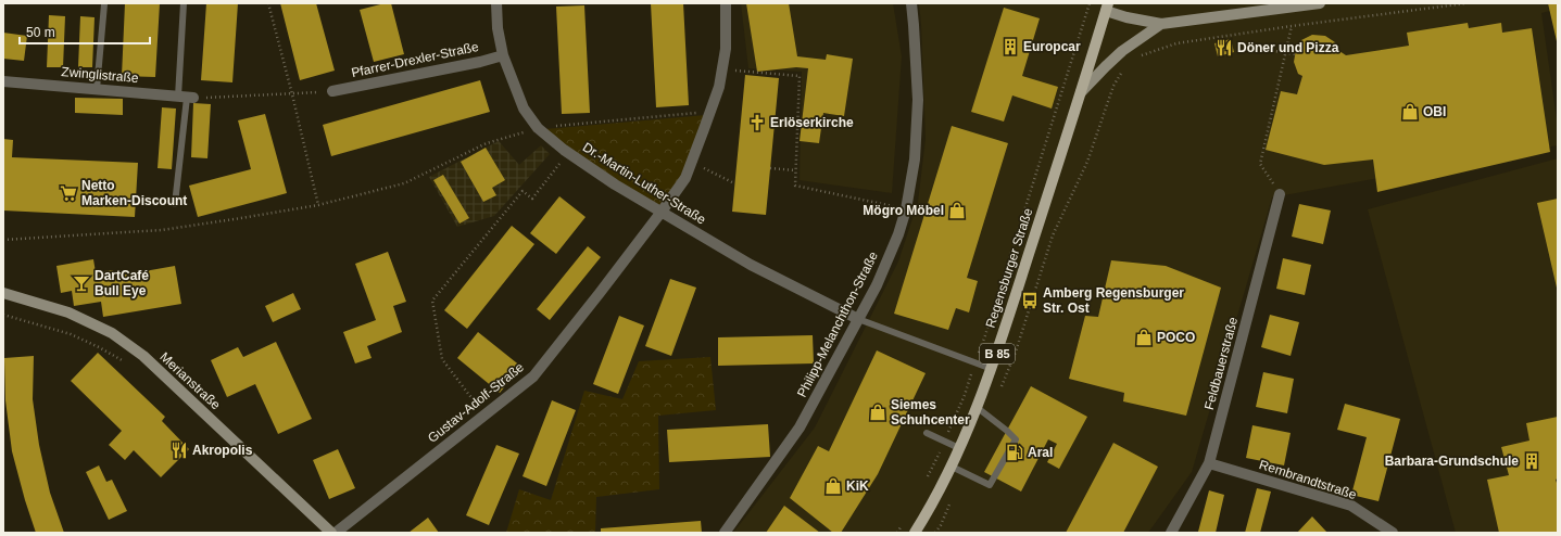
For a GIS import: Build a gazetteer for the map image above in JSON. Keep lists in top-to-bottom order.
{
  "streets": {
    "main road": ["Regensburger Straße", "B 85"],
    "street": [
      "Pfarrer-Drexler-Straße",
      "Zwinglistraße",
      "Dr.-Martin-Luther-Straße",
      "Philipp-Melanchthon-Straße",
      "Feldbauerstraße",
      "Merianstraße",
      "Gustav-Adolf-Straße",
      "Rembrandtstraße"
    ]
  },
  "crossings": [
    ["Pfarrer-Drexler-Straße", "Dr.-Martin-Luther-Straße"],
    ["Dr.-Martin-Luther-Straße", "Philipp-Melanchthon-Straße"],
    ["Dr.-Martin-Luther-Straße", "Gustav-Adolf-Straße"],
    ["Feldbauerstraße", "Rembrandtstraße"]
  ],
  "places": {
    "building": ["Europcar", "Barbara-Grundschule"],
    "restaurant": ["Döner und Pizza", "Akropolis"],
    "shop": [
      "OBI",
      "Mögro Möbel",
      "POCO",
      "Siemes Schuhcenter",
      "KiK"
    ],
    "church": ["Erlöserkirche"],
    "supermarket": ["Netto Marken-Discount"],
    "bar": ["DartCafé Bull Eye"],
    "bus stop": ["Amberg Regensburger Str. Ost"],
    "fuel station": ["Aral"]
  },
  "scale_bar": "50 m"
}
